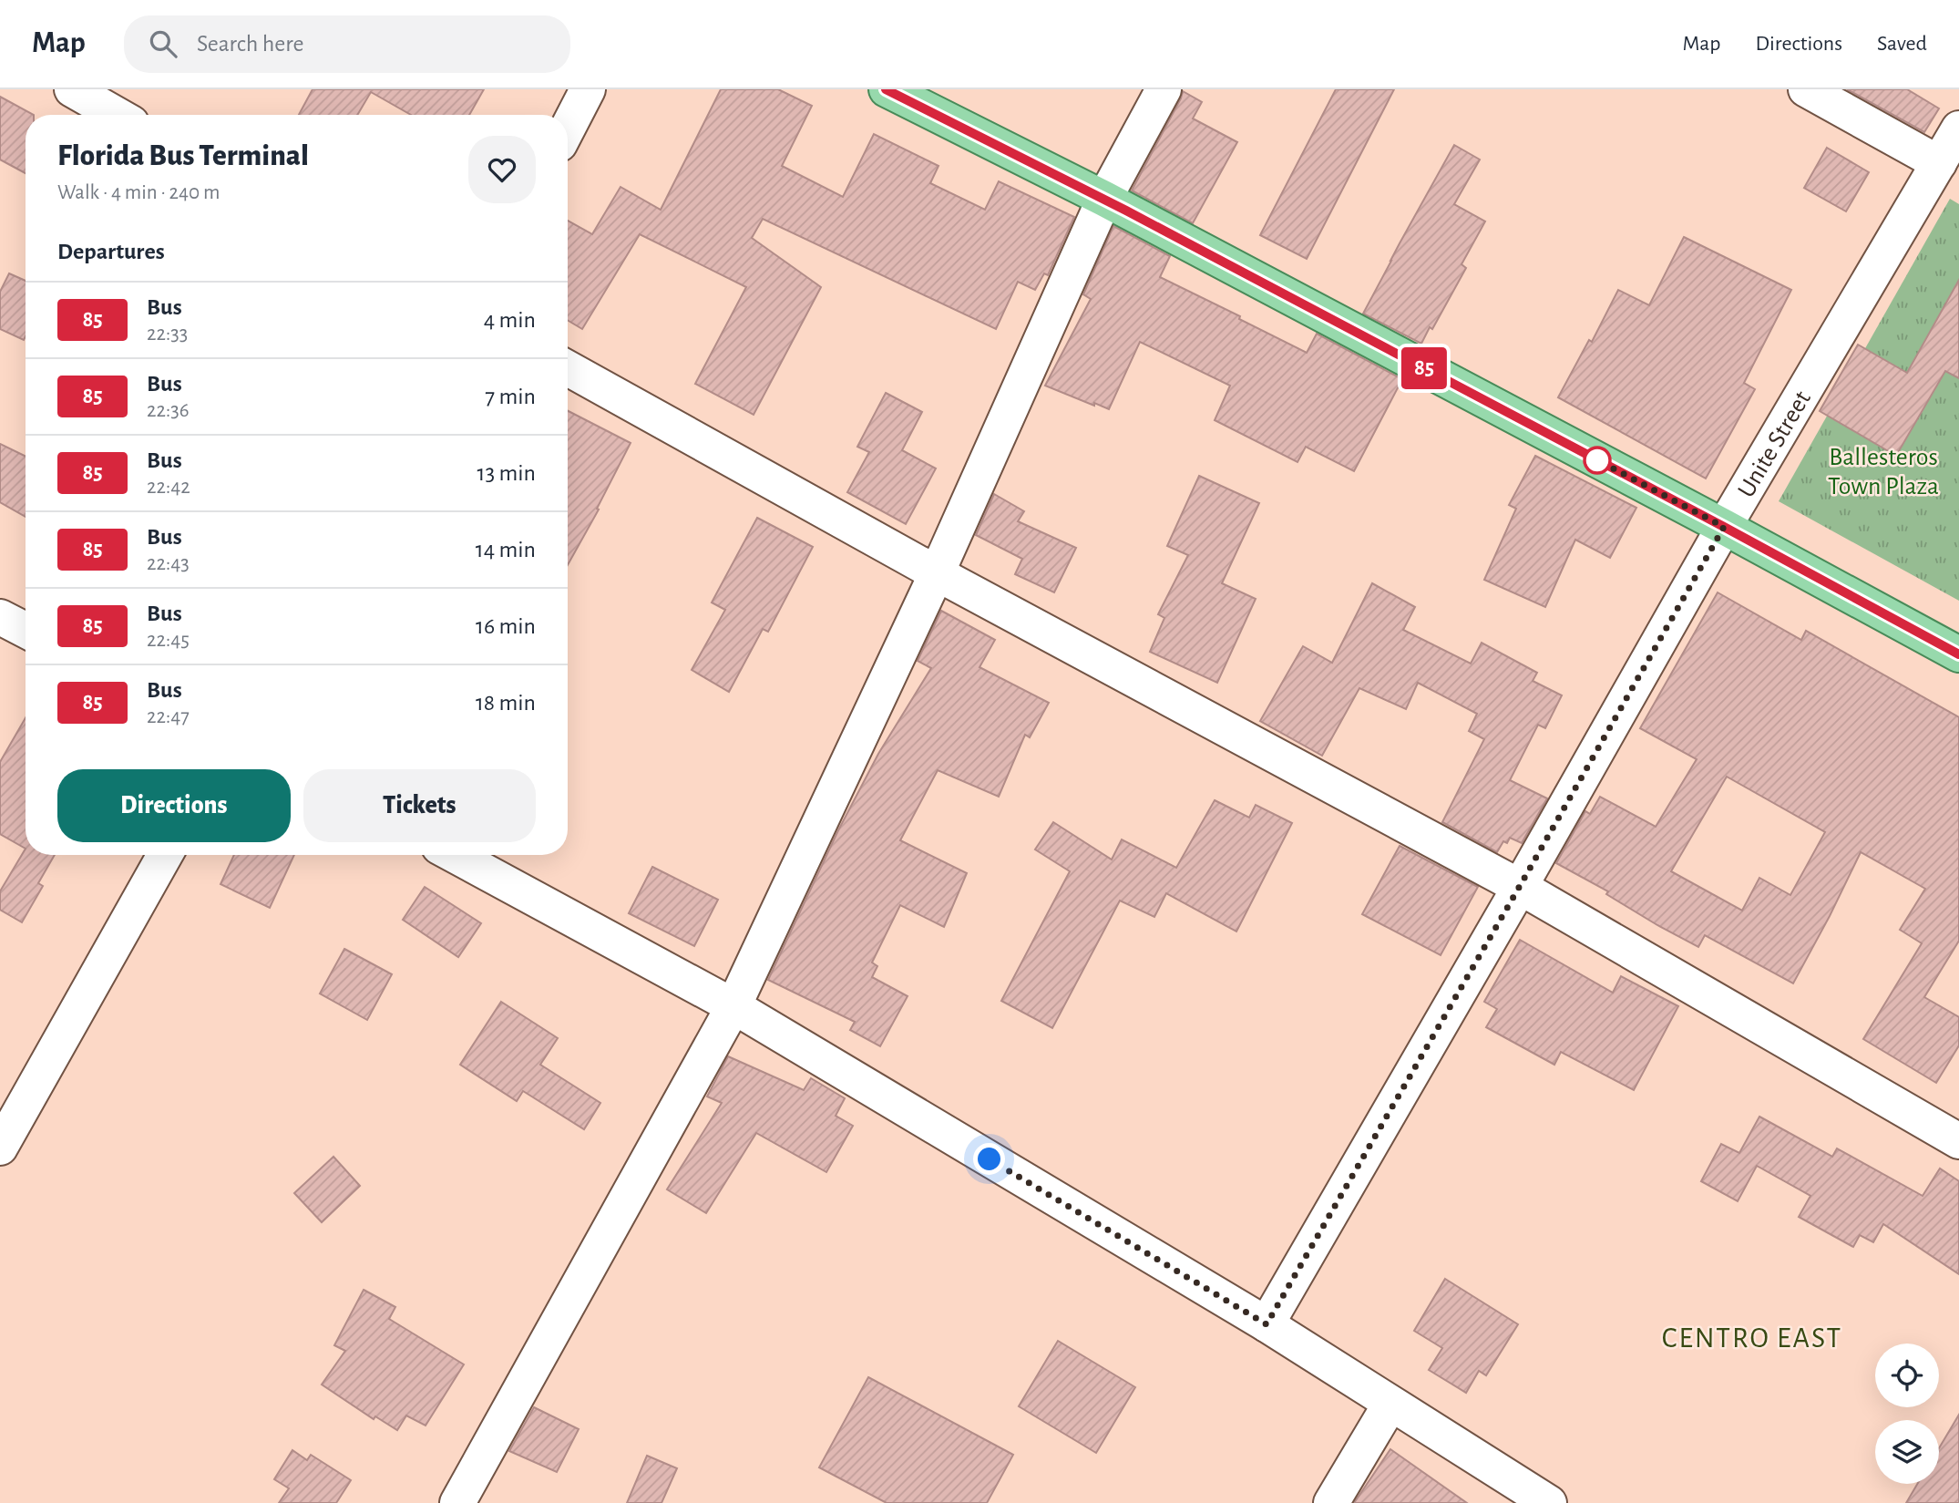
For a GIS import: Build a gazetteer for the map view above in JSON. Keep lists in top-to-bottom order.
{
  "streets": {
    "street": ["Unite Street"]
  },
  "districts": ["CENTRO EAST"],
  "parks": ["Ballesteros Town Plaza"],
  "lines": ["bus line 85"],
  "page": {
    "header": "Map",
    "search": "Search here",
    "nav": ["Map", "Directions", "Saved"],
    "on_map": "85",
    "heading": [
      ["Florida Bus Terminal", "Walk · 4 min · 240 m"],
      "Departures"
    ],
    "list": [
      {
        "mark": "85",
        "name": "Bus",
        "note": "22:33",
        "value": "4 min"
      },
      {
        "mark": "85",
        "name": "Bus",
        "note": "22:36",
        "value": "7 min"
      },
      {
        "mark": "85",
        "name": "Bus",
        "note": "22:42",
        "value": "13 min"
      },
      {
        "mark": "85",
        "name": "Bus",
        "note": "22:43",
        "value": "14 min"
      },
      {
        "mark": "85",
        "name": "Bus",
        "note": "22:45",
        "value": "16 min"
      },
      {
        "mark": "85",
        "name": "Bus",
        "note": "22:47",
        "value": "18 min"
      }
    ],
    "buttons": ["Directions", "Tickets"]
  }
}
